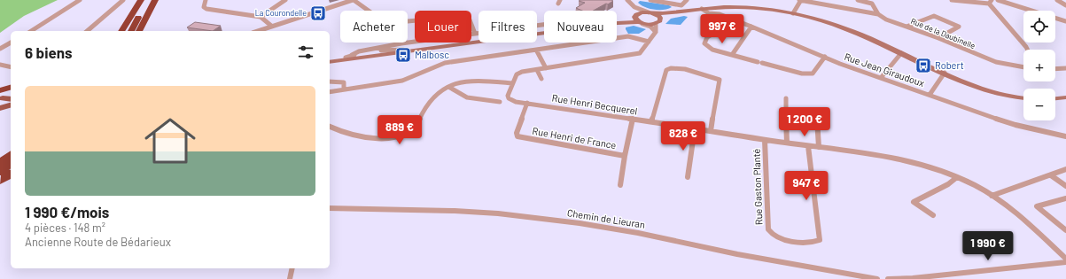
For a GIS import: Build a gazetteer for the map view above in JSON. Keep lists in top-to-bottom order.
{
  "streets": {
    "street": [
      "Rue de la Daubinelle",
      "Rue Jean Giraudoux",
      "Rue Henri Becquerel",
      "Rue Henri de France",
      "Rue Gaston Planté",
      "Chemin de Lieuran"
    ]
  },
  "crossings": [
    ["Rue Henri Becquerel", "Rue Henri de France"],
    ["Rue Henri Becquerel", "Rue Gaston Planté"]
  ],
  "places": {
    "bus stop": ["La Courondelle", "Malbosc", "Robert"]
  },
  "page": {
    "map_buttons": ["+", "−"],
    "chip": [
      "Acheter",
      "Louer",
      "Filtres",
      "Nouveau"
    ],
    "price": [
      "997 €",
      "1 200 €",
      "889 €",
      "828 €",
      "947 €",
      "1 990 €"
    ],
    "heading": "6 biens",
    "list": [
      {
        "name": "1 990 €/mois",
        "note": "4 pièces · 148 m² · Ancienne Route de Bédarieux"
      }
    ]
  }
}
